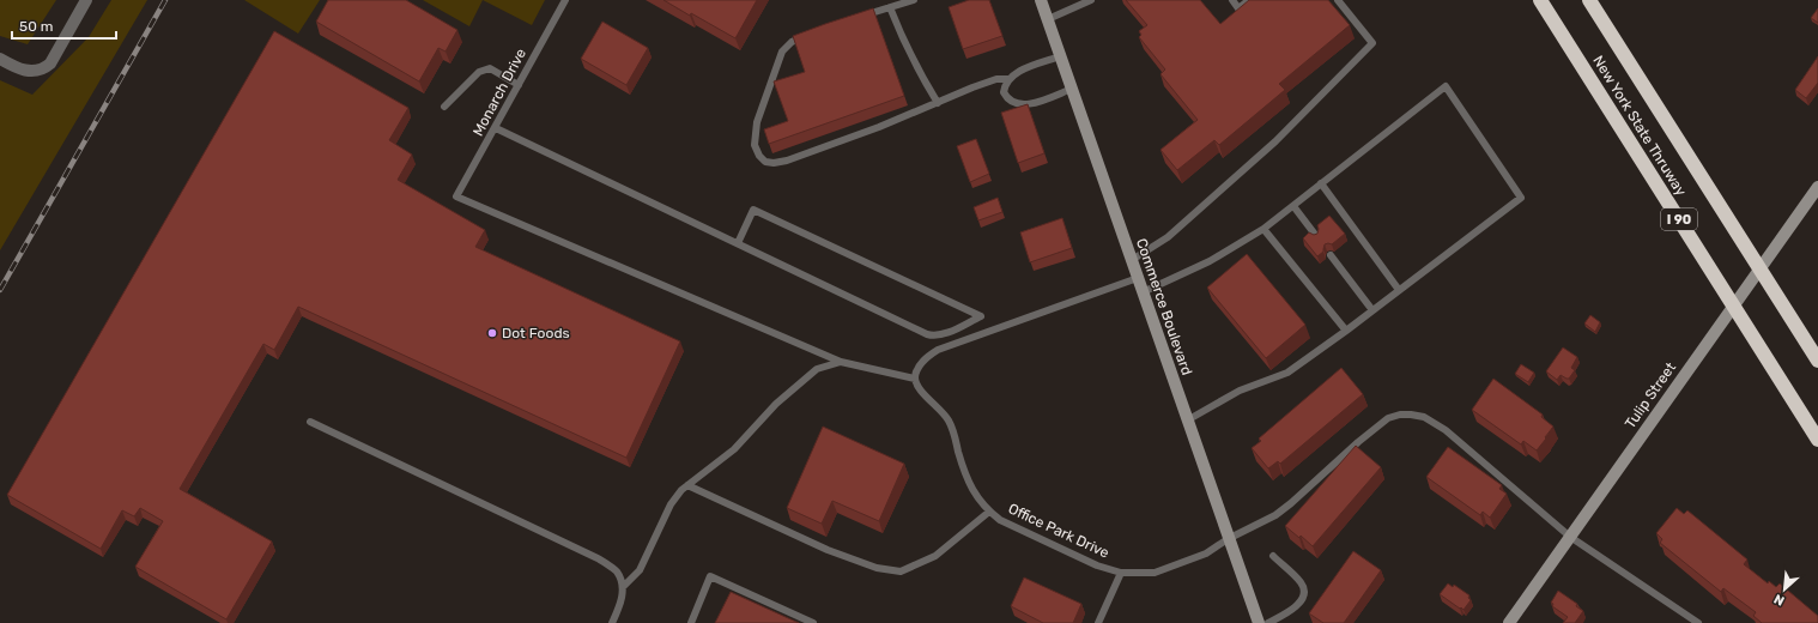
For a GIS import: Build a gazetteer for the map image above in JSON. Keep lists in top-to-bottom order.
{
  "streets": {
    "highway": ["New York State Thruway", "I 90"],
    "street": ["Commerce Boulevard", "Tulip Street"],
    "lane": ["Monarch Drive", "Office Park Drive"]
  },
  "crossings": [
    ["Commerce Boulevard", "Office Park Drive"],
    ["Tulip Street", "Office Park Drive"]
  ],
  "places": ["Dot Foods"],
  "scale_bar": "50 m",
  "north": "bottom left"
}
